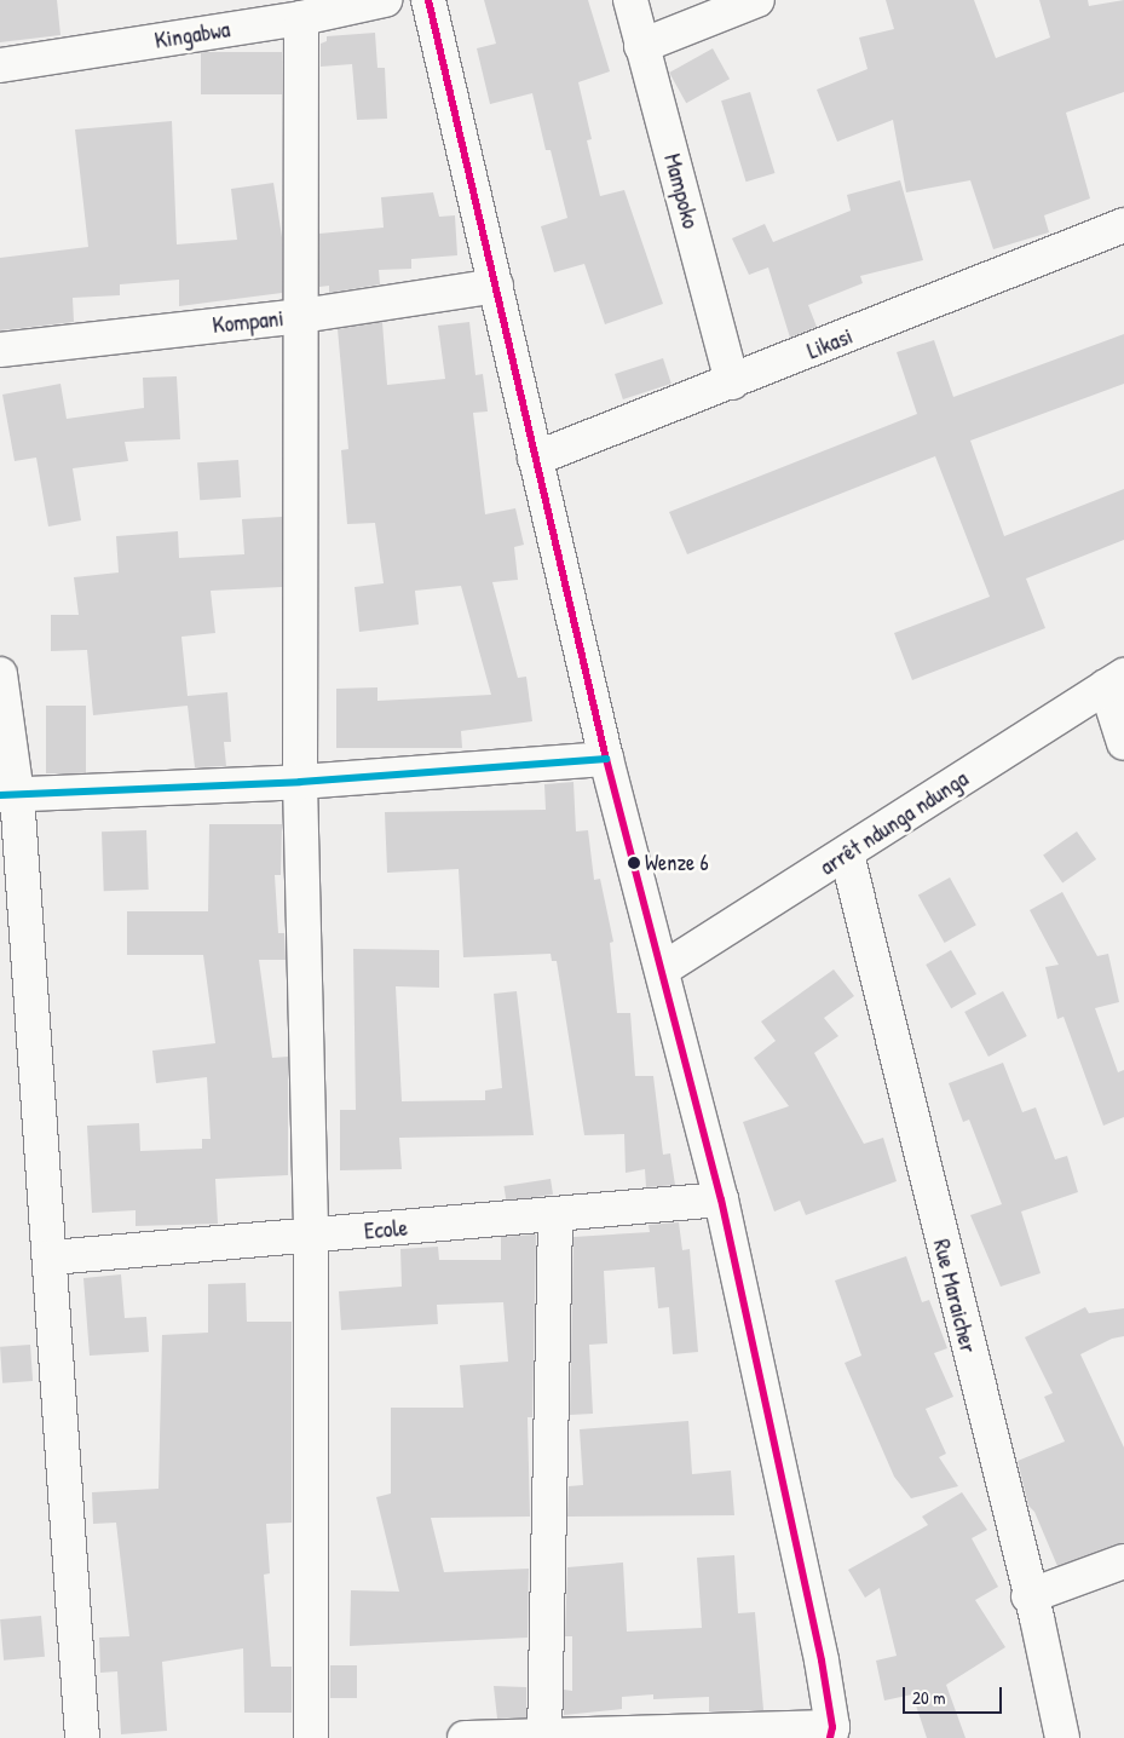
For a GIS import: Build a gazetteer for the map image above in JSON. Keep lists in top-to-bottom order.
{
  "streets": {
    "street": [
      "Kingabwa",
      "Mampoko",
      "Kompani",
      "Likasi",
      "arrêt ndunga ndunga",
      "Ecole",
      "Rue Maraicher"
    ]
  },
  "crossings": [
    ["Mampoko", "Likasi"],
    ["arrêt ndunga ndunga", "Rue Maraicher"]
  ],
  "places": ["Wenze 6"],
  "scale_bar": "20 m"
}
